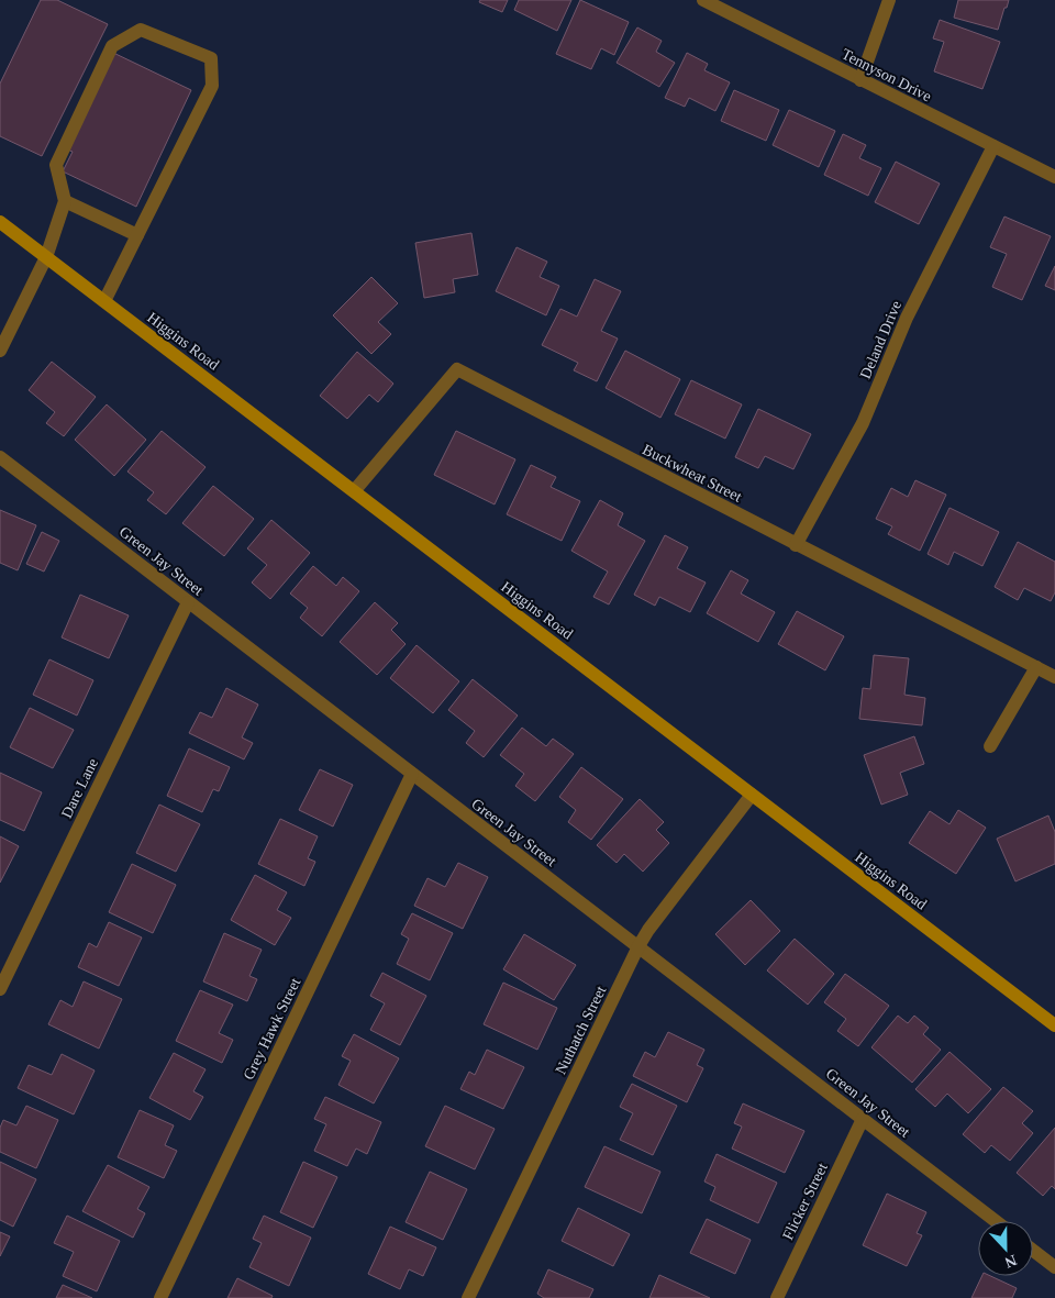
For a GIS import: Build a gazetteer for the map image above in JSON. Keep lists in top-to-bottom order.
{
  "streets": {
    "street": [
      "Tennyson Drive",
      "Deland Drive",
      "Higgins Road",
      "Buckwheat Street",
      "Green Jay Street",
      "Dare Lane",
      "Grey Hawk Street",
      "Nuthatch Street",
      "Flicker Street"
    ]
  },
  "crossings": [
    ["Tennyson Drive", "Deland Drive"],
    ["Deland Drive", "Buckwheat Street"],
    ["Higgins Road", "Buckwheat Street"],
    ["Higgins Road", "Nuthatch Street"],
    ["Green Jay Street", "Dare Lane"],
    ["Green Jay Street", "Grey Hawk Street"],
    ["Green Jay Street", "Nuthatch Street"],
    ["Green Jay Street", "Flicker Street"]
  ],
  "north": "bottom"
}
